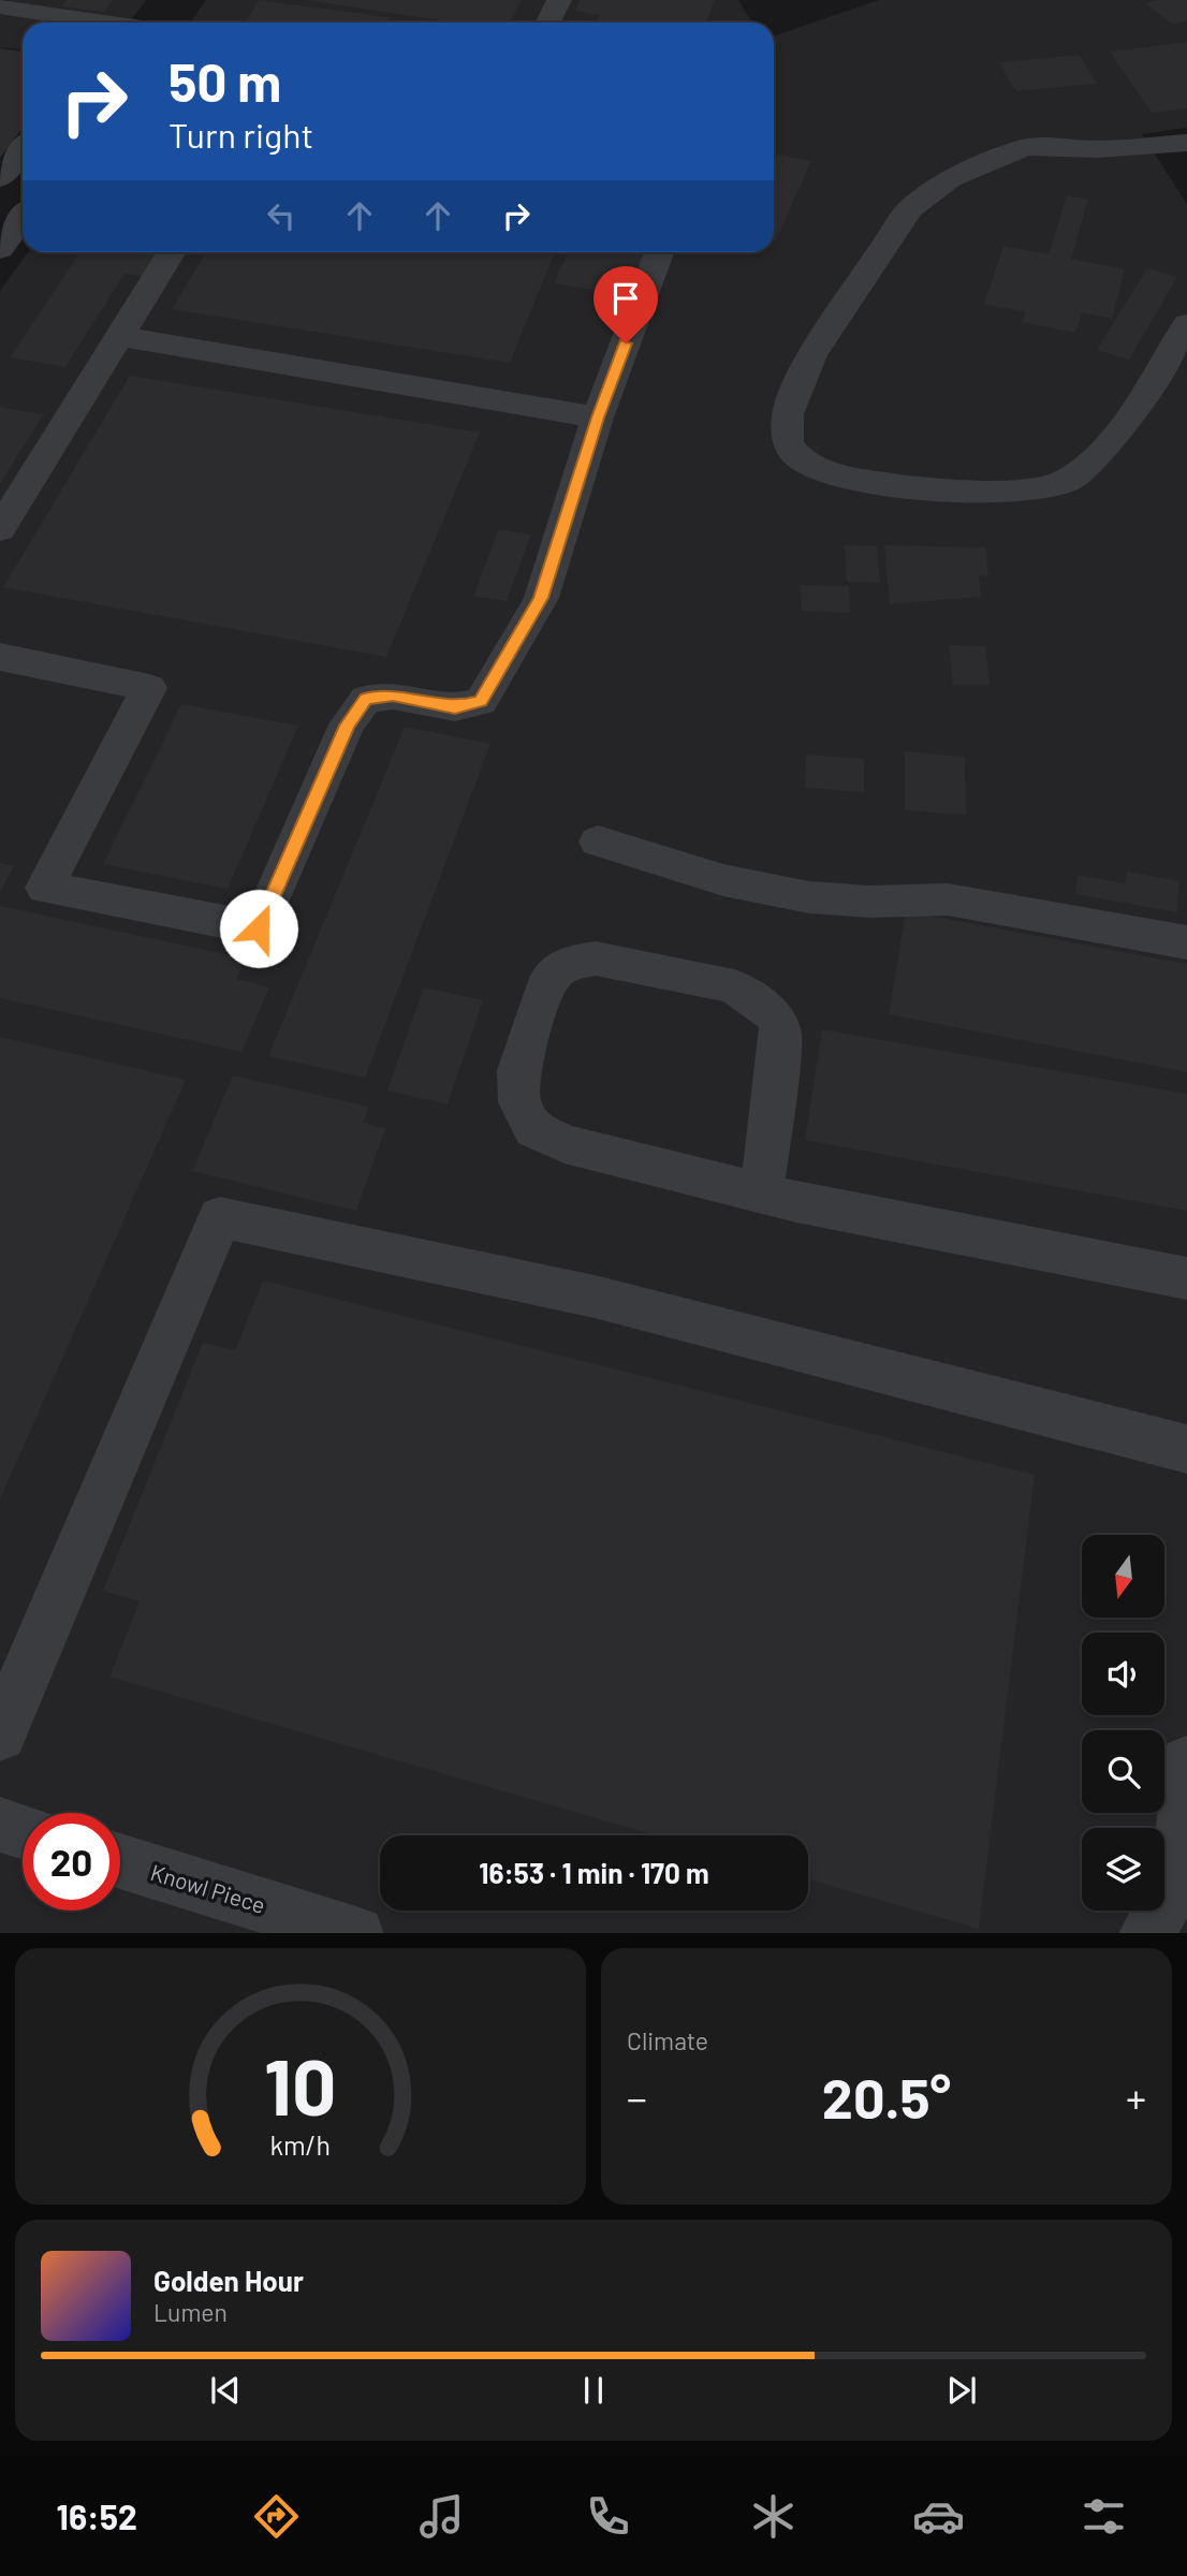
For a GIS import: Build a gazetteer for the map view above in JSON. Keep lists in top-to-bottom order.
{
  "streets": {
    "street": ["Knowl Piece"]
  },
  "north": "bottom",
  "page": {
    "turn": ["50 m", "Turn right"],
    "limit": "20",
    "trip": "16:53 · 1 min · 170 m",
    "tile": "Climate",
    "heat": ["−", "20.5°", "+"],
    "song": ["Golden Hour", "Lumen"],
    "tabs": "16:52",
    "gauge": ["10", "km/h"]
  }
}
